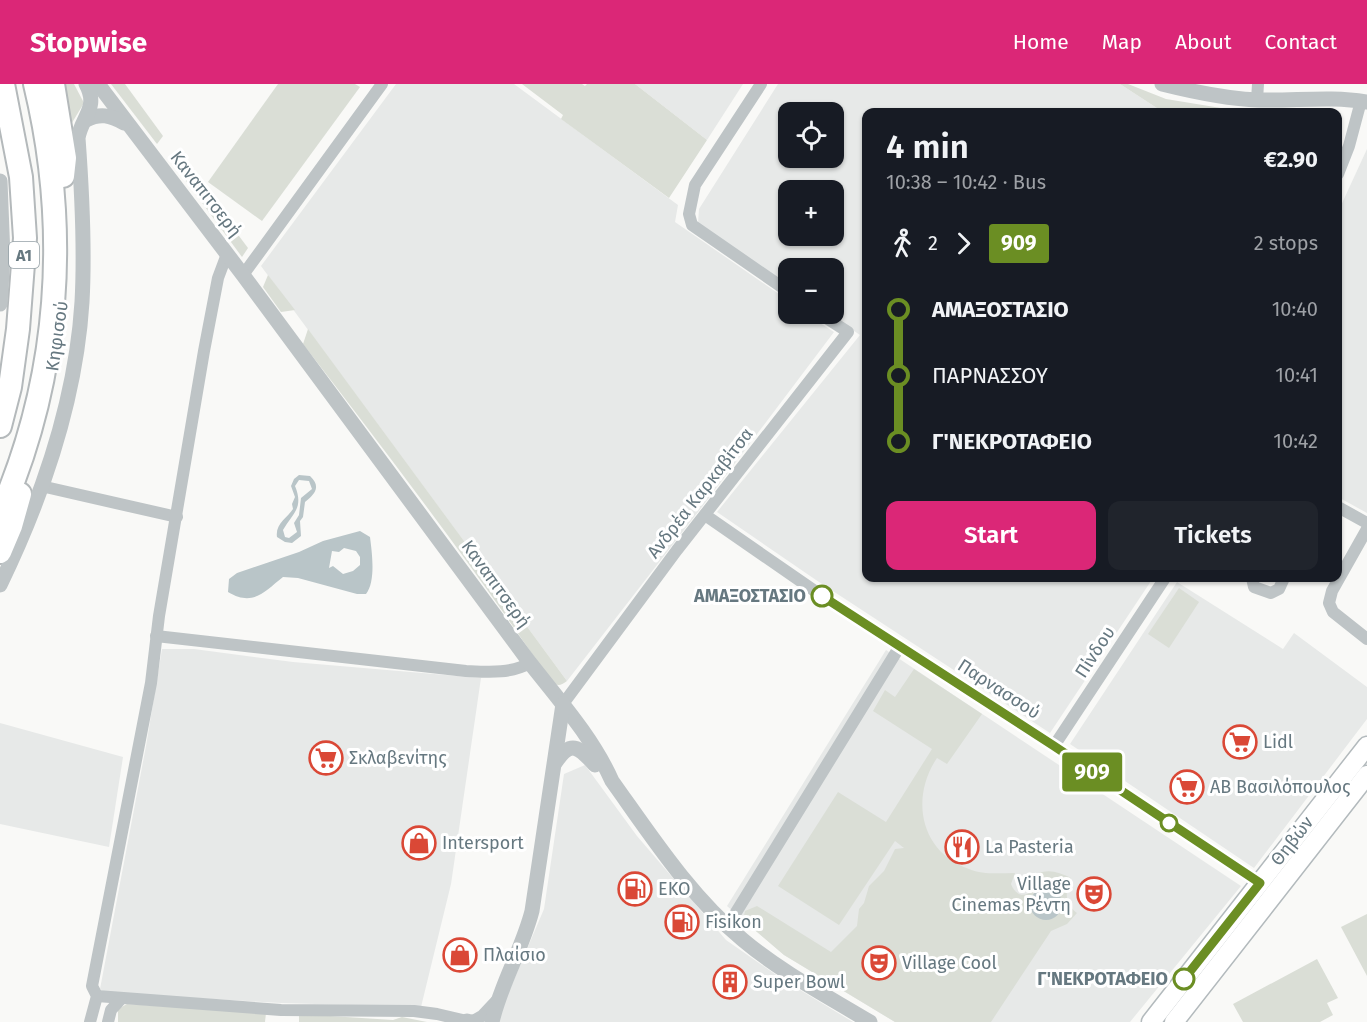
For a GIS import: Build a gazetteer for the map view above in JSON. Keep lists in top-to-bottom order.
{
  "streets": {
    "highway": ["Α1"],
    "main road": ["Θηβών"],
    "street": [
      "Καναπιτσερή",
      "Κηφισού",
      "Ανδρέα Καρκαβίτσα",
      "Πίνδου",
      "Παρνασσού"
    ]
  },
  "crossings": [
    ["Καναπιτσερή", "Ανδρέα Καρκαβίτσα"],
    ["Ανδρέα Καρκαβίτσα", "Παρνασσού"],
    ["Πίνδου", "Παρνασσού"],
    ["Παρνασσού", "Θηβών"]
  ],
  "places": {
    "other": ["ΑΜΑΞΟΣΤΑΣΙΟ", "Γ'ΝΕΚΡΟΤΑΦΕΙΟ"],
    "supermarket": ["Lidl", "Σκλαβενίτης", "ΑΒ Βασιλόπουλος"],
    "shop": ["Intersport", "Πλαίσιο"],
    "restaurant": ["La Pasteria"],
    "fuel station": ["EKO", "Fisikon"],
    "theatre": ["Village Cinemas Ρέντη", "Village Cool"],
    "building": ["Super Bowl"]
  },
  "lines": ["bus line 909"],
  "page": {
    "header": "Stopwise",
    "nav": [
      "Home",
      "Map",
      "About",
      "Contact"
    ],
    "on_map": "909",
    "map_buttons": ["+", "−"],
    "heading": ["4 min", "10:38 – 10:42 · Bus", "€2.90"],
    "legs": ["2", "909", "2 stops"],
    "list": [
      {
        "name": "ΑΜΑΞΟΣΤΑΣΙΟ",
        "value": "10:40"
      },
      {
        "name": "ΠΑΡΝΑΣΣΟΥ",
        "value": "10:41"
      },
      {
        "name": "Γ'ΝΕΚΡΟΤΑΦΕΙΟ",
        "value": "10:42"
      }
    ],
    "buttons": ["Start", "Tickets"]
  }
}
